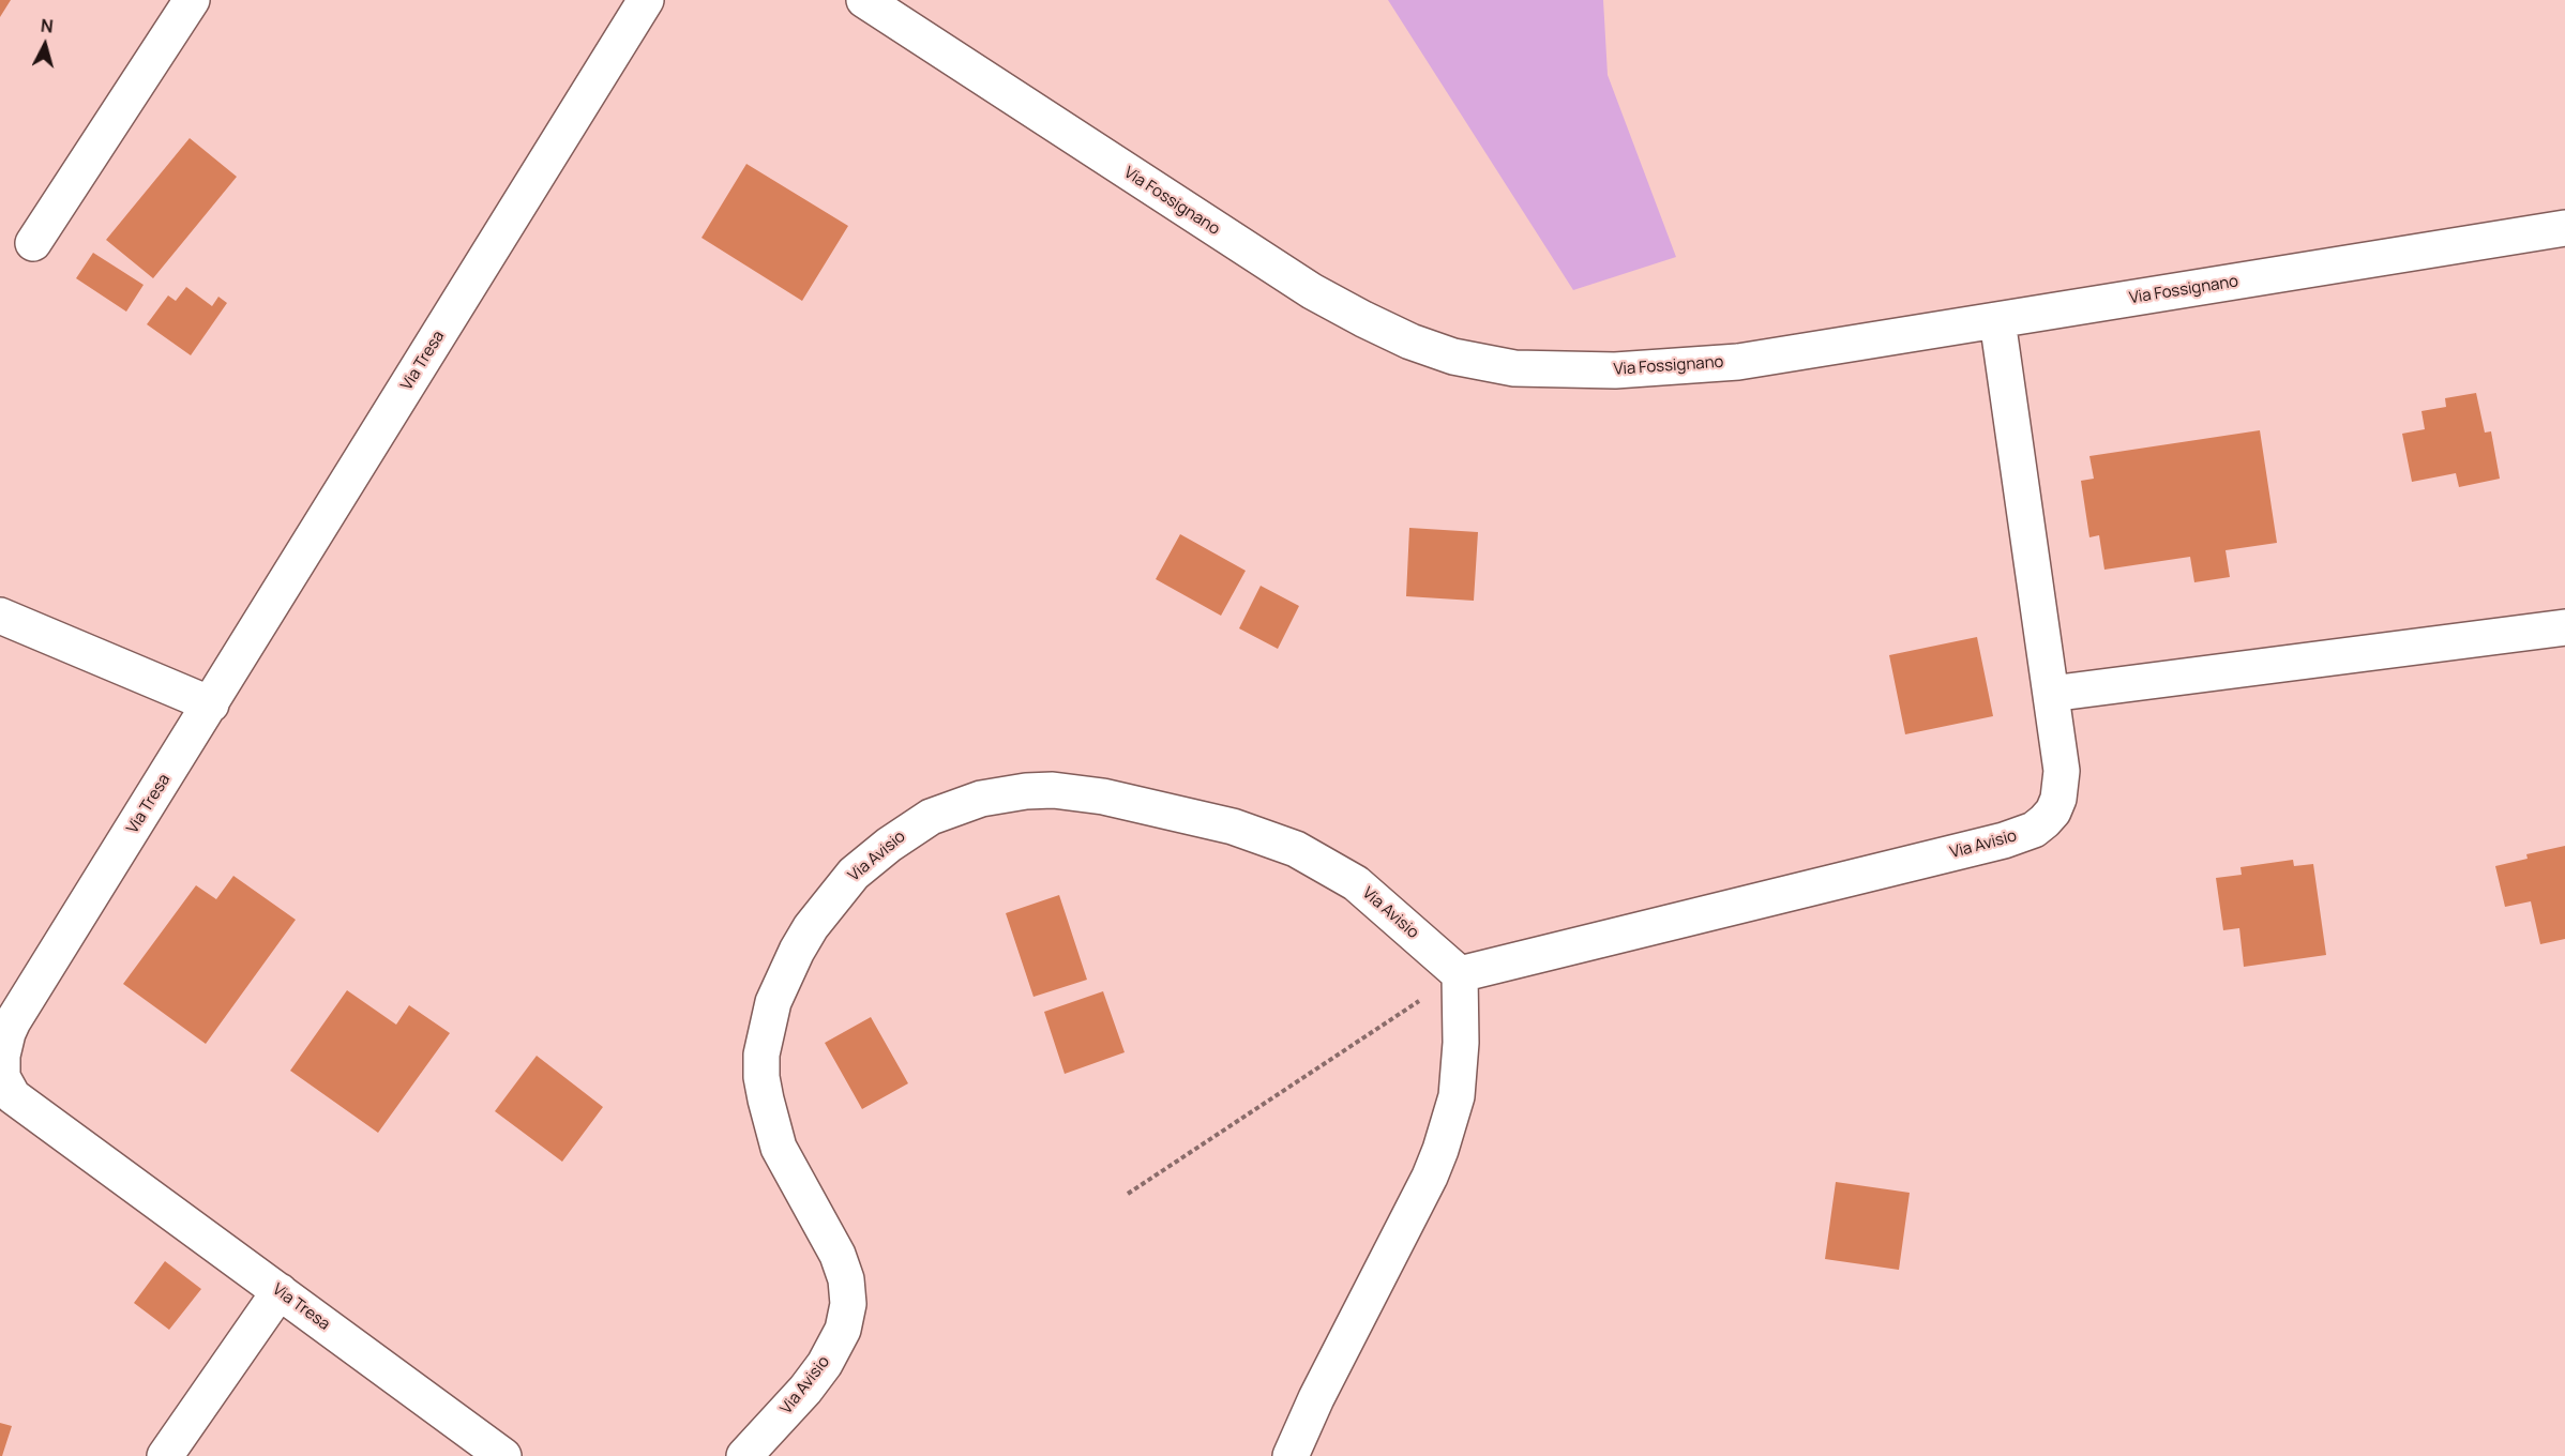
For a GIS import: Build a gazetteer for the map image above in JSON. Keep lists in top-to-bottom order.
{
  "streets": {
    "street": ["Via Fossignano", "Via Tresa", "Via Avisio"]
  },
  "crossings": [
    ["Via Fossignano", "Via Avisio"]
  ],
  "north": "top"
}
